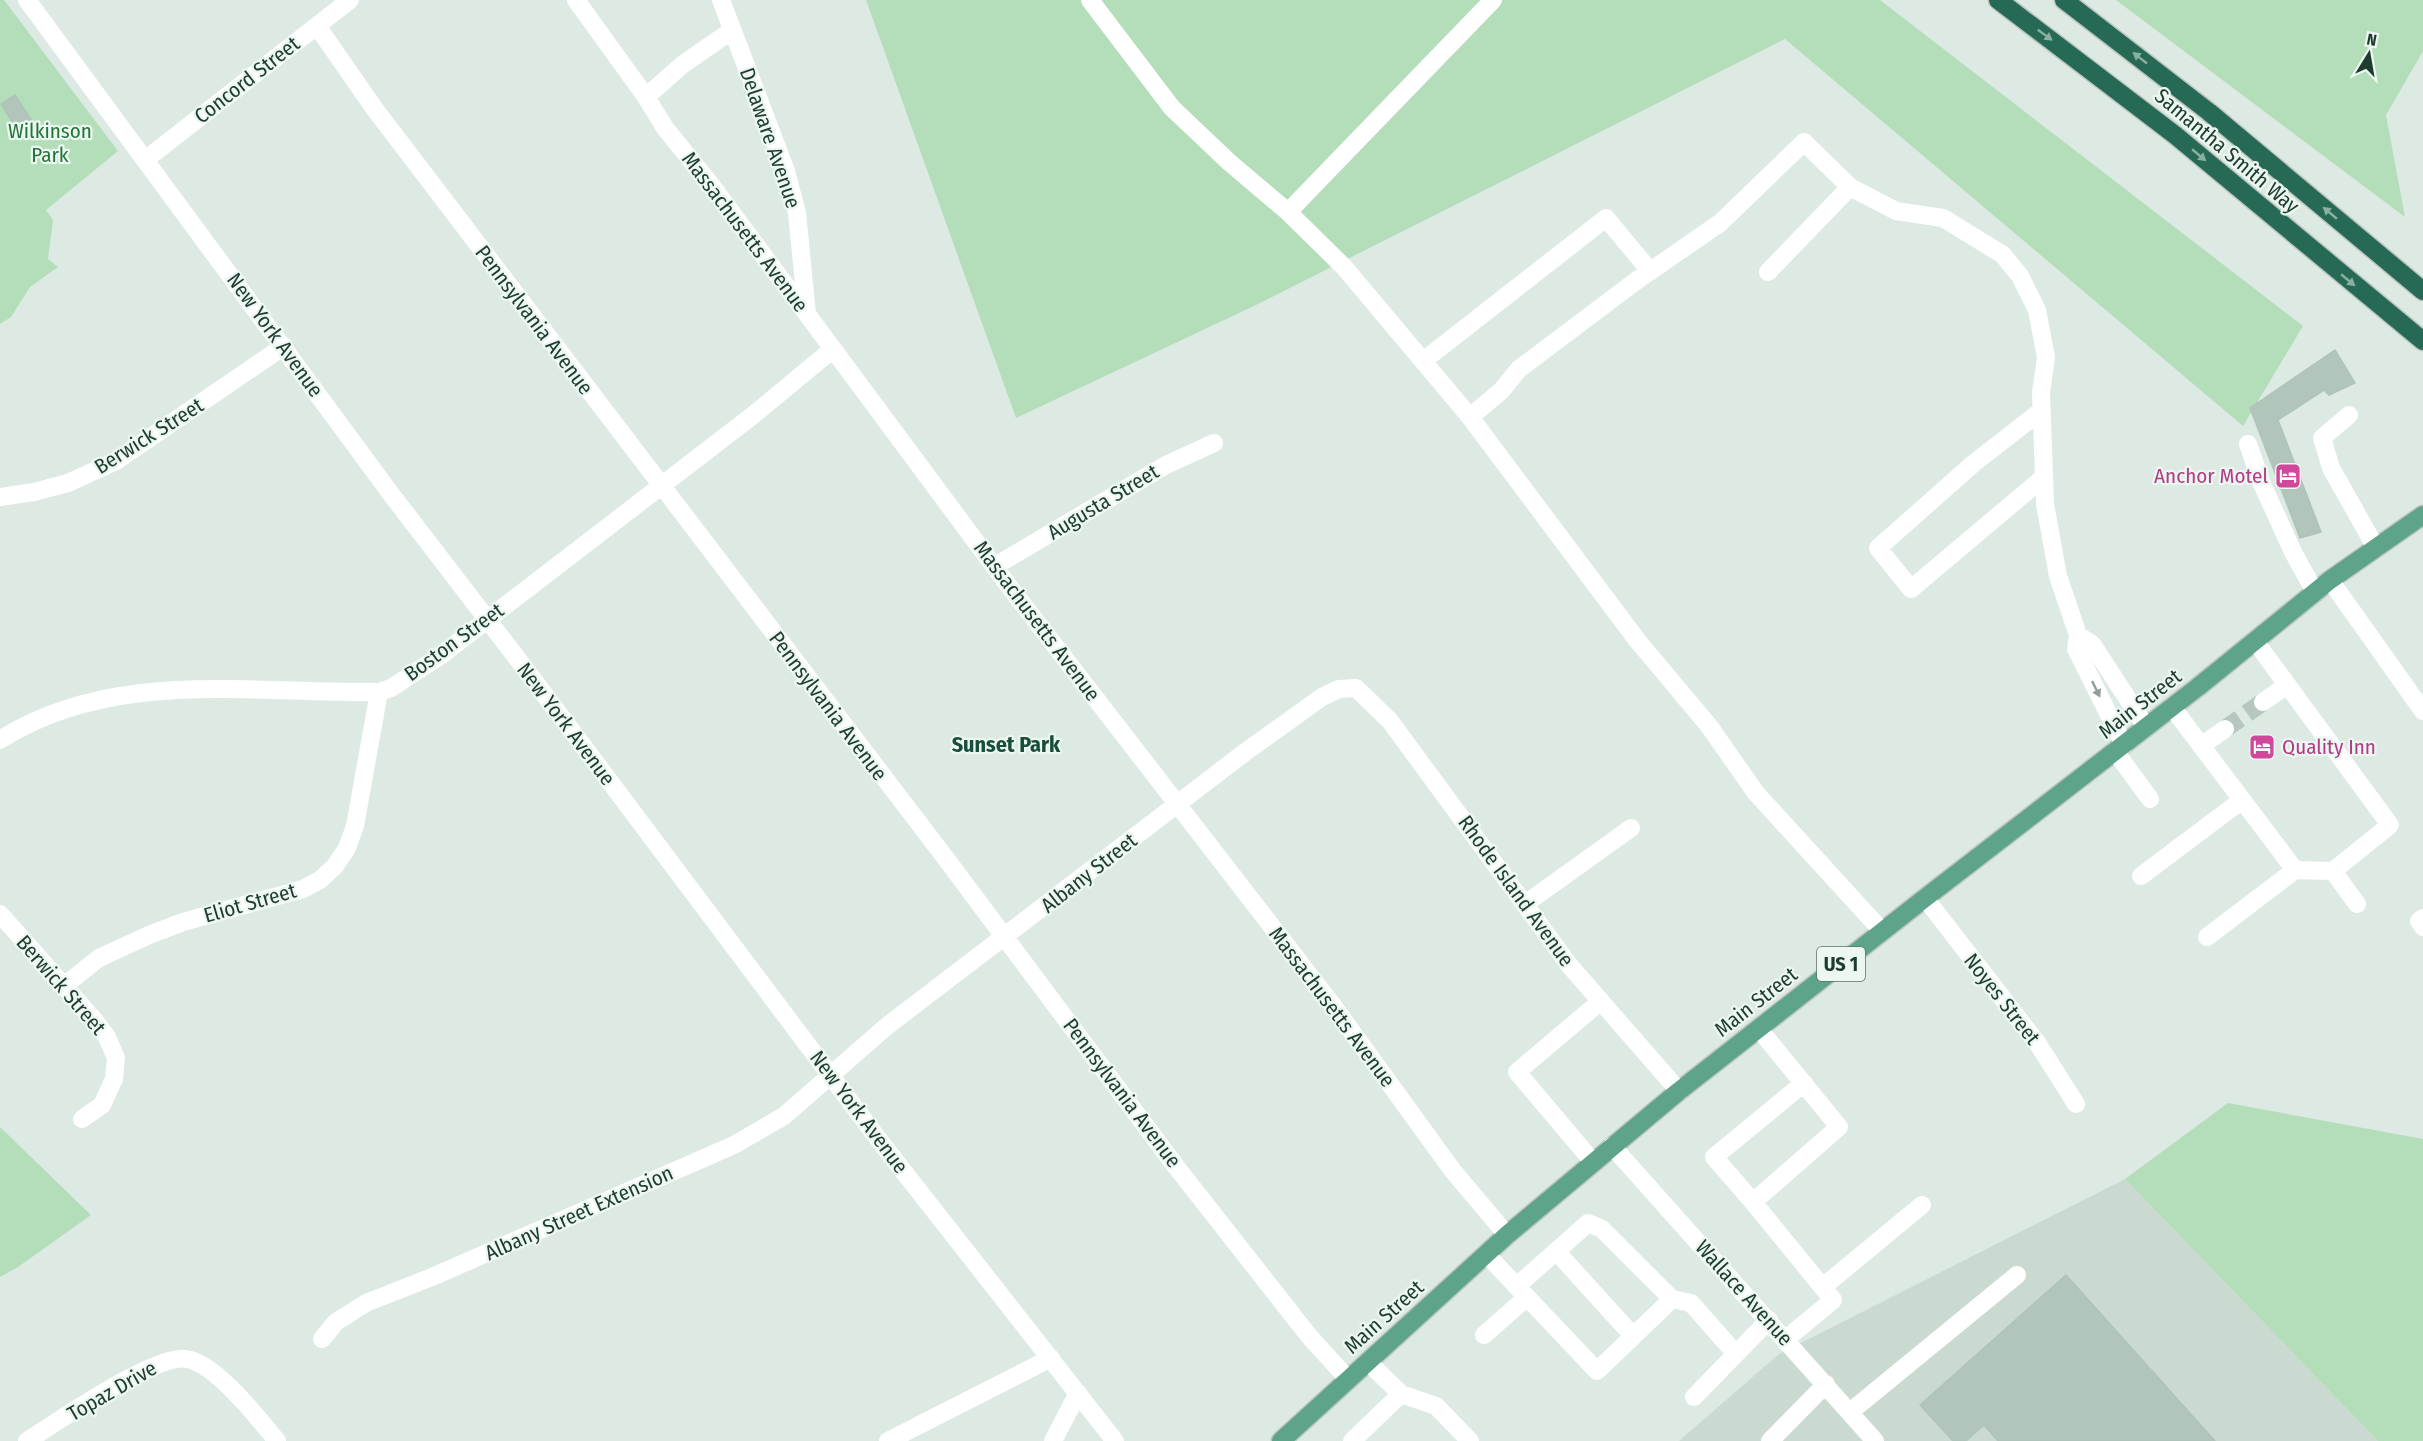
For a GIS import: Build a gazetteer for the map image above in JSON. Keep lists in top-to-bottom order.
{
  "streets": {
    "highway": ["Samantha Smith Way"],
    "main road": ["Main Street", "US 1"],
    "street": [
      "Concord Street",
      "Delaware Avenue",
      "Massachusetts Avenue",
      "Pennsylvania Avenue",
      "New York Avenue",
      "Berwick Street",
      "Augusta Street",
      "Boston Street",
      "Albany Street",
      "Rhode Island Avenue",
      "Eliot Street",
      "Noyes Street",
      "Albany Street Extension",
      "Wallace Avenue",
      "Topaz Drive"
    ]
  },
  "crossings": [
    ["Concord Street", "Pennsylvania Avenue"],
    ["Concord Street", "New York Avenue"],
    ["Delaware Avenue", "Massachusetts Avenue"],
    ["Massachusetts Avenue", "Augusta Street"],
    ["Massachusetts Avenue", "Boston Street"],
    ["Massachusetts Avenue", "Main Street"],
    ["Massachusetts Avenue", "Albany Street"],
    ["Pennsylvania Avenue", "Boston Street"],
    ["Pennsylvania Avenue", "Main Street"],
    ["Pennsylvania Avenue", "Albany Street"],
    ["New York Avenue", "Berwick Street"],
    ["New York Avenue", "Boston Street"],
    ["New York Avenue", "Albany Street"],
    ["New York Avenue", "Albany Street Extension"],
    ["Berwick Street", "Eliot Street"],
    ["Boston Street", "Eliot Street"],
    ["Main Street", "Rhode Island Avenue"],
    ["Main Street", "Noyes Street"],
    ["Main Street", "Wallace Avenue"],
    ["Albany Street", "Rhode Island Avenue"],
    ["Albany Street", "Albany Street Extension"]
  ],
  "districts": ["Sunset Park"],
  "parks": ["Wilkinson Park"],
  "places": {
    "hotel": ["Anchor Motel", "Quality Inn"]
  },
  "north": "top"
}
